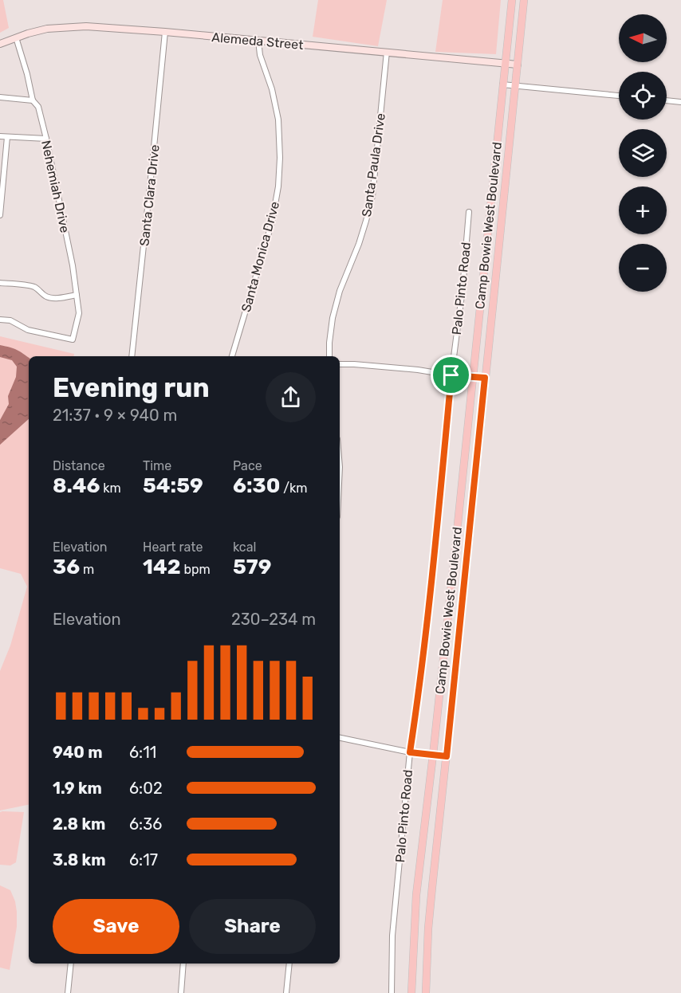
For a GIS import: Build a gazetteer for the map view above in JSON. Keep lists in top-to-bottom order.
{
  "streets": {
    "main road": ["Camp Bowie West Boulevard"],
    "street": [
      "Alemeda Street",
      "Santa Paula Drive",
      "Nehemiah Drive",
      "Santa Clara Drive",
      "Santa Monica Drive",
      "Palo Pinto Road"
    ]
  },
  "crossings": [
    ["Alemeda Street", "Santa Paula Drive"],
    ["Alemeda Street", "Nehemiah Drive"],
    ["Alemeda Street", "Santa Clara Drive"],
    ["Alemeda Street", "Camp Bowie West Boulevard"],
    ["Alemeda Street", "Santa Monica Drive"]
  ],
  "north": "left",
  "page": {
    "map_buttons": ["+", "−"],
    "heading": ["Evening run", "21:37 · 9 × 940 m"],
    "stats": [
      ["Distance", "8.46 km"],
      ["Time", "54:59"],
      ["Pace", "6:30 /km"],
      ["Elevation", "36 m"],
      ["Heart rate", "142 bpm"],
      ["kcal", "579"]
    ],
    "chart": ["Elevation", "230–234 m"],
    "list": [
      {
        "name": "940 m",
        "note": "6:11"
      },
      {
        "name": "1.9 km",
        "note": "6:02"
      },
      {
        "name": "2.8 km",
        "note": "6:36"
      },
      {
        "name": "3.8 km",
        "note": "6:17"
      }
    ],
    "buttons": ["Save", "Share"]
  }
}
